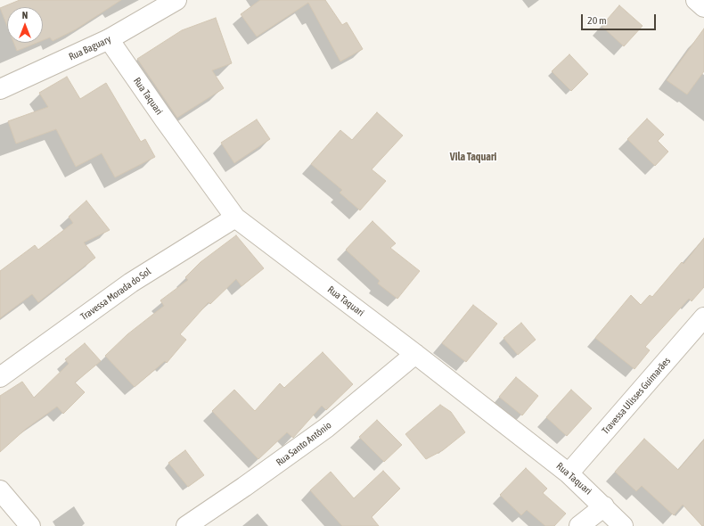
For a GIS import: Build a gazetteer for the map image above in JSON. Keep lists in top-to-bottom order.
{
  "streets": {
    "street": [
      "Rua Baguary",
      "Rua Taquari",
      "Travessa Morada do Sol",
      "Travessa Ulisses Guimarães",
      "Rua Santo Antônio"
    ]
  },
  "crossings": [
    ["Rua Baguary", "Rua Taquari"],
    ["Rua Taquari", "Travessa Morada do Sol"],
    ["Rua Taquari", "Travessa Ulisses Guimarães"],
    ["Rua Taquari", "Rua Santo Antônio"]
  ],
  "districts": ["Vila Taquari"],
  "scale_bar": "20 m",
  "north": "top"
}
